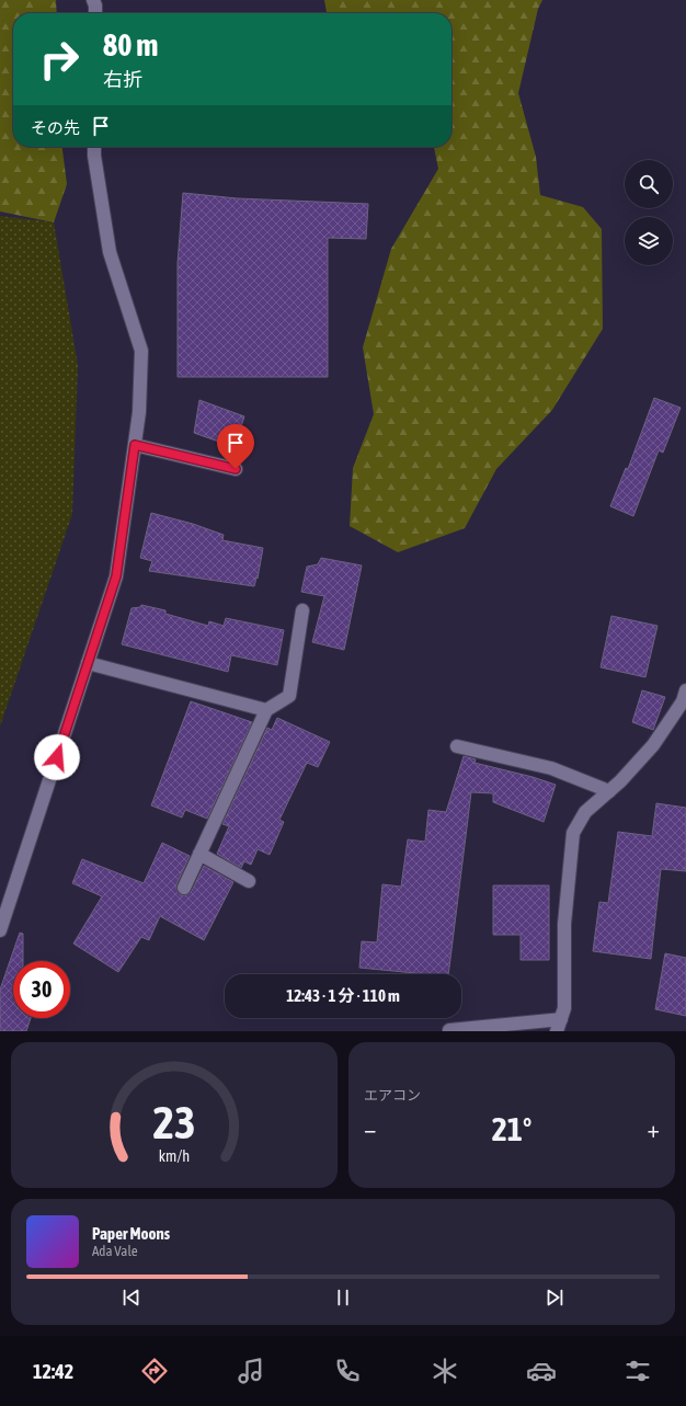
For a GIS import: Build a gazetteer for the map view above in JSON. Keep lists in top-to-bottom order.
{
  "page": {
    "turn": ["80 m", "右折"],
    "then": "その先",
    "limit": "30",
    "trip": "12:43 · 1 分 · 110 m",
    "tile": "エアコン",
    "heat": ["−", "21°", "+"],
    "song": ["Paper Moons", "Ada Vale"],
    "tabs": "12:42",
    "gauge": ["23", "km/h"]
  }
}
